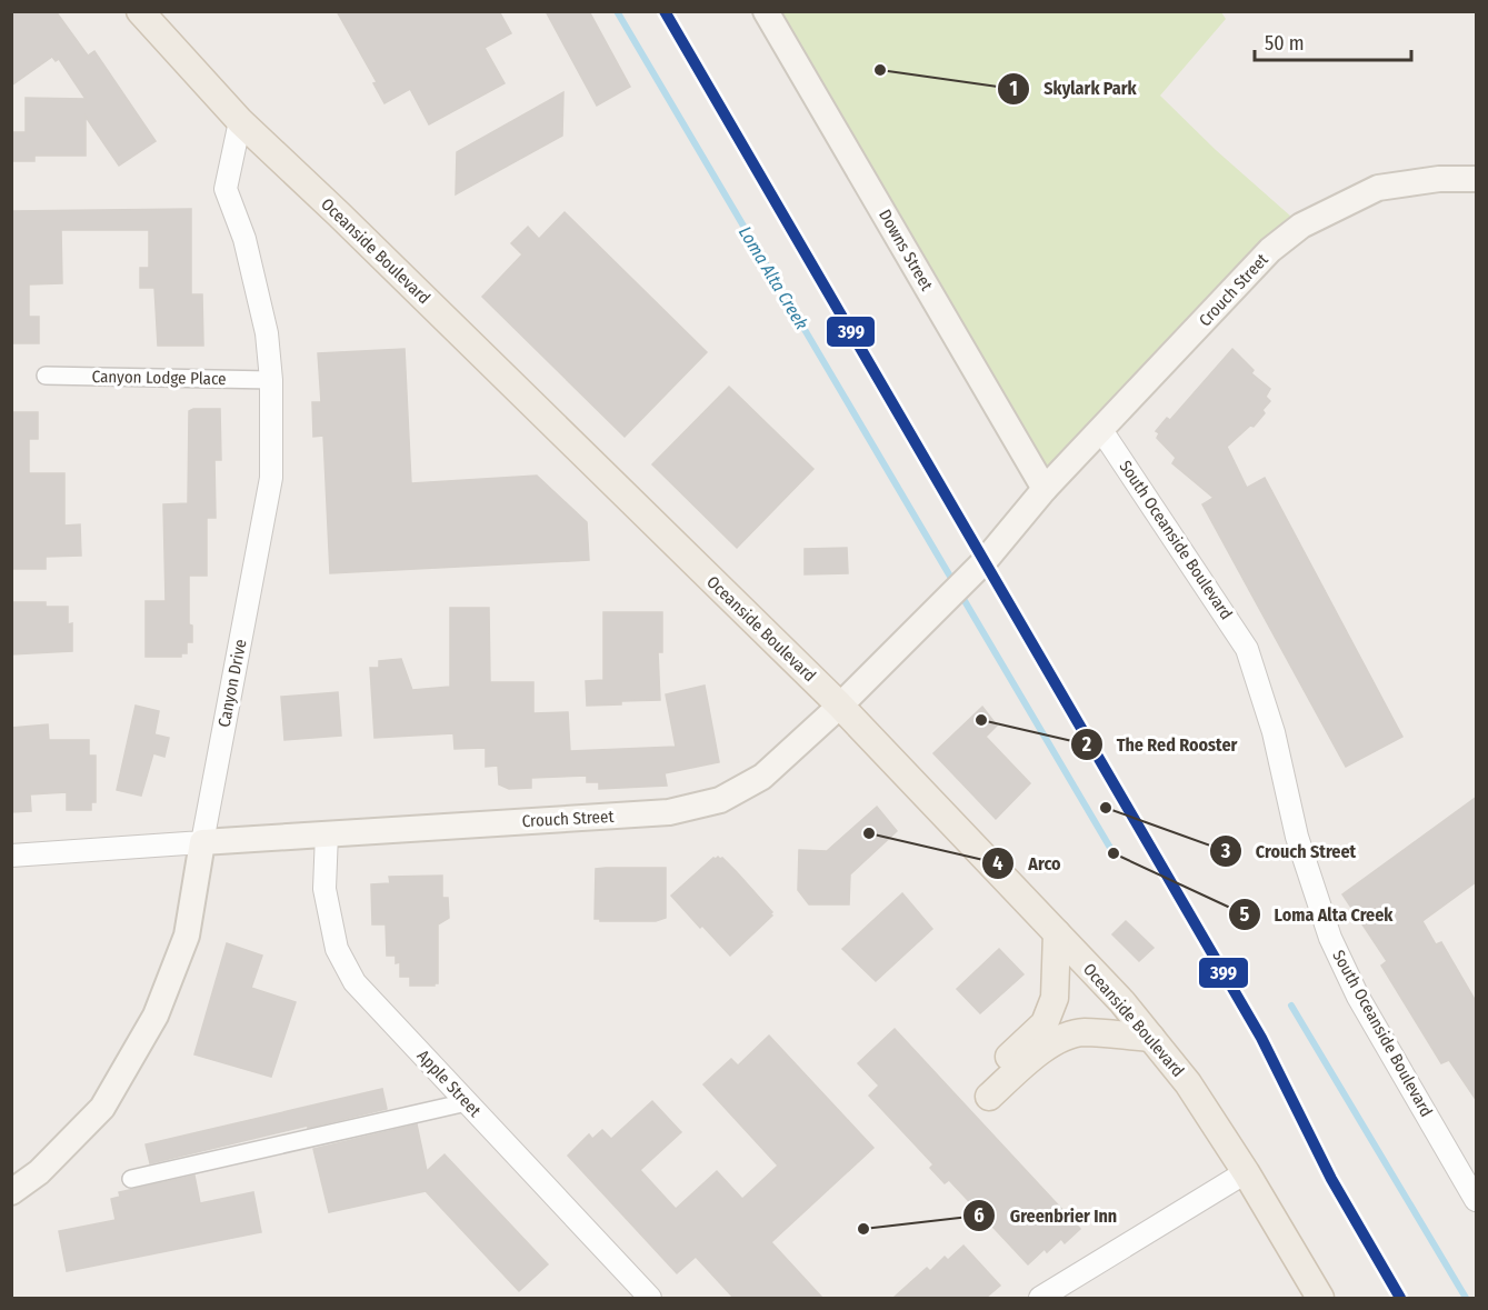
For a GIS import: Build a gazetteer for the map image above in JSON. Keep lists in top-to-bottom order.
{
  "streets": {
    "main road": [
      "Downs Street",
      "Oceanside Boulevard",
      "Crouch Street",
      "Canyon Drive"
    ],
    "street": ["Canyon Lodge Place", "South Oceanside Boulevard", "Apple Street"]
  },
  "crossings": [
    ["Downs Street", "Crouch Street"],
    ["Oceanside Boulevard", "Crouch Street"],
    ["Oceanside Boulevard", "Canyon Drive"],
    ["Crouch Street", "South Oceanside Boulevard"],
    ["Crouch Street", "Canyon Drive"],
    ["Crouch Street", "Apple Street"],
    ["Canyon Lodge Place", "Canyon Drive"]
  ],
  "water": ["Loma Alta Creek"],
  "places": [
    "Skylark Park",
    "The Red Rooster",
    "Crouch Street",
    "Arco",
    "Loma Alta Creek",
    "Greenbrier Inn"
  ],
  "lines": ["transit line 399"],
  "scale_bar": "50 m"
}
